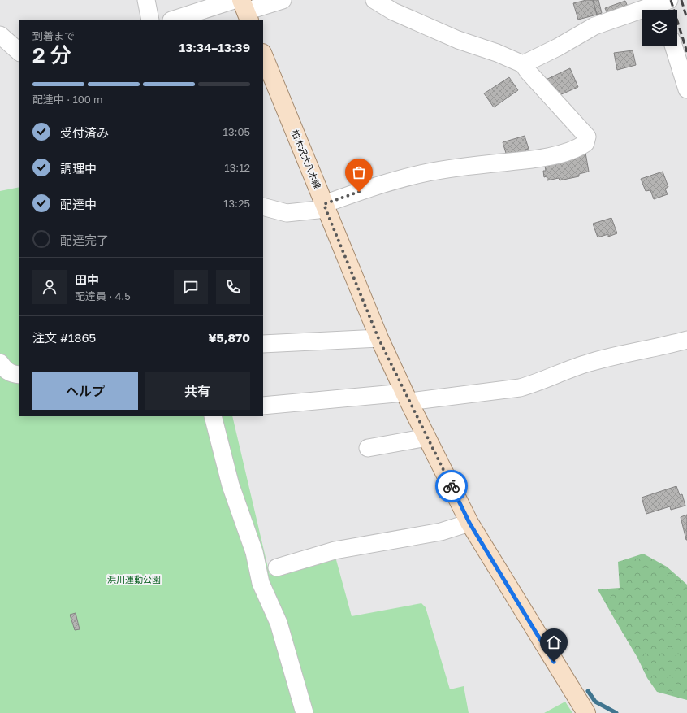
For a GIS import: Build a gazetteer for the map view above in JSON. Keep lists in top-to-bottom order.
{
  "streets": {
    "main road": ["柏木沢大八木線"]
  },
  "parks": ["浜川運動公園"],
  "page": {
    "heading": ["2 分", "到着まで", "13:34–13:39"],
    "panel": [
      "田中",
      "配達員 · 4.5",
      "注文 #1865",
      "¥5,870"
    ],
    "bar": "配達中 · 100 m",
    "list": [
      ["受付済み", "13:05"],
      ["調理中", "13:12"],
      ["配達中", "13:25"],
      "配達完了"
    ],
    "buttons": ["ヘルプ", "共有"]
  }
}
